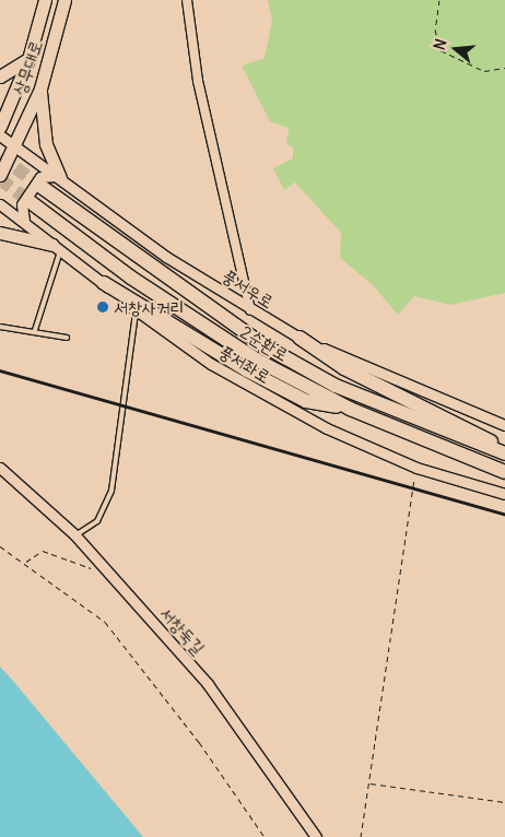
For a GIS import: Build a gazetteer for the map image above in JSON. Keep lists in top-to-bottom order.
{
  "streets": {
    "highway": ["2순환로"],
    "main road": ["상무대로"],
    "street": ["풍서우로", "풍서좌로", "서창둑길"]
  },
  "crossings": [
    ["상무대로", "풍서우로"]
  ],
  "places": ["서창사거리"],
  "north": "left"
}
